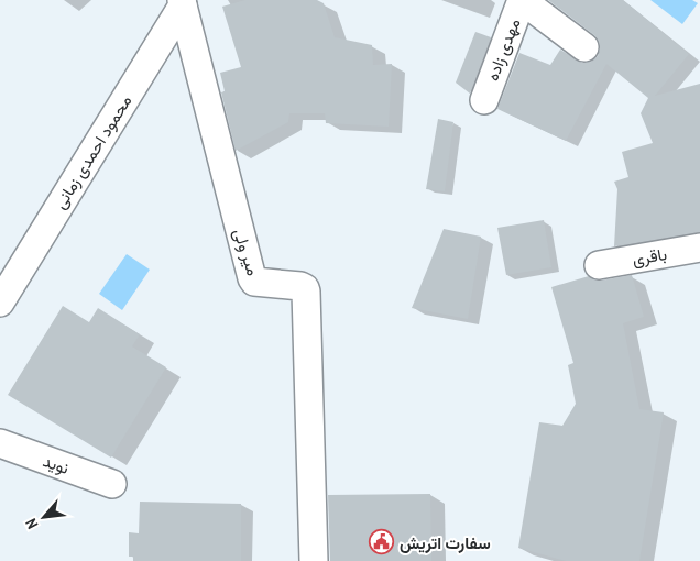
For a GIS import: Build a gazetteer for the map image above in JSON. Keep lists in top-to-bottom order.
{
  "streets": {
    "street": [
      "مهدی زاده",
      "محمود احمدی زمانی",
      "میر ولی",
      "باقری",
      "نوید"
    ]
  },
  "crossings": [
    ["محمود احمدی زمانی", "میر ولی"]
  ],
  "places": {
    "public building": ["سفارت اتریش"]
  },
  "north": "bottom left"
}
